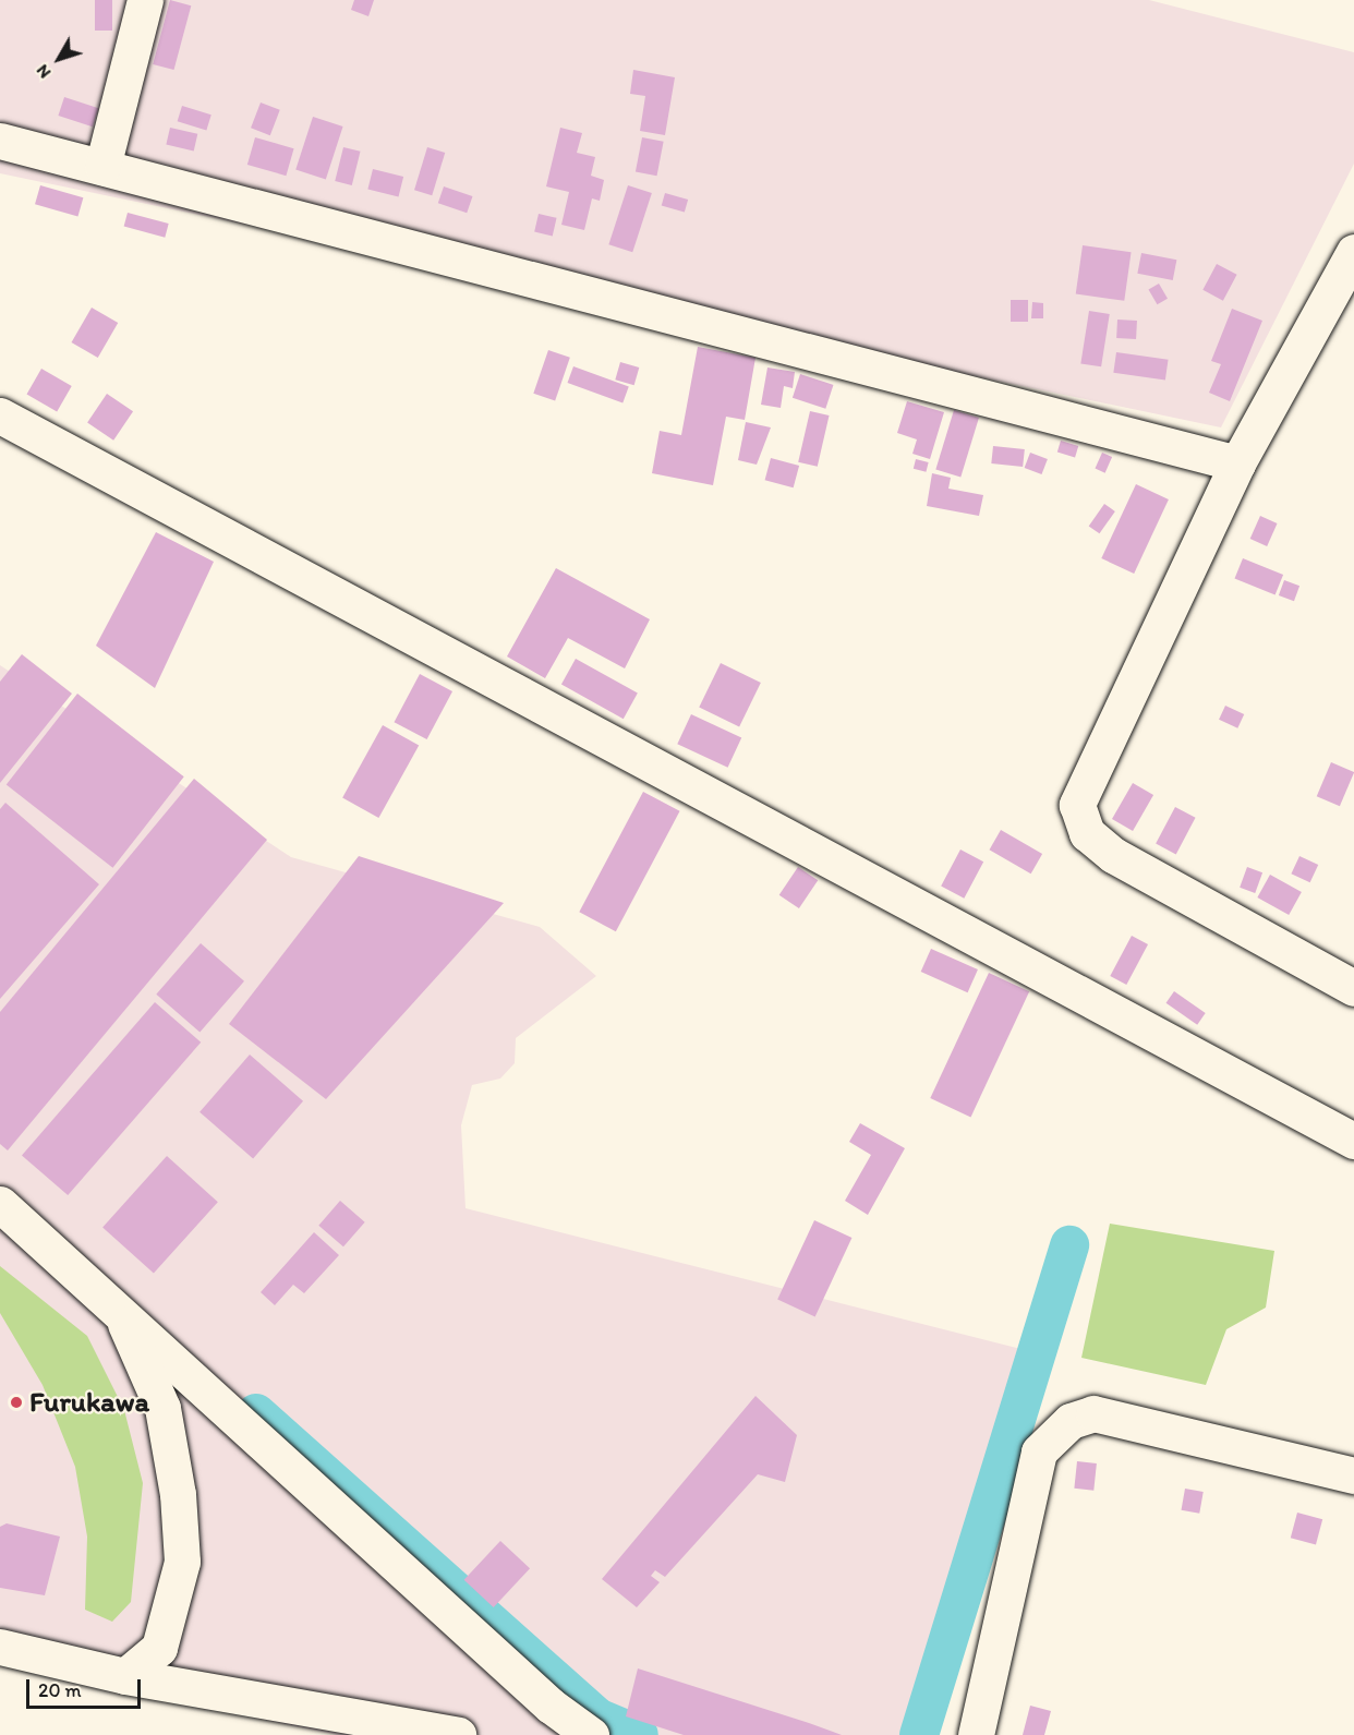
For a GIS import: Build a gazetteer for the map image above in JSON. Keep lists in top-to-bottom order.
{
  "places": ["Furukawa"],
  "scale_bar": "20 m",
  "north": "bottom left"
}
